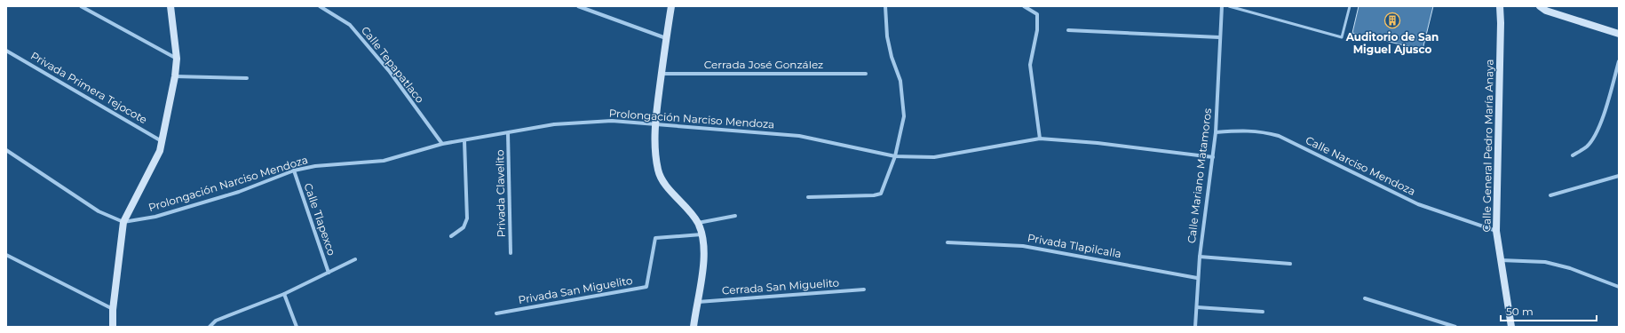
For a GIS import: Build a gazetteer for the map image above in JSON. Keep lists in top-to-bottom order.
{
  "streets": {
    "street": [
      "Calle Tepapatlaco",
      "Cerrada José González",
      "Privada Primera Tejocote",
      "Prolongación Narciso Mendoza",
      "Calle General Pedro María Anaya",
      "Calle Narciso Mendoza",
      "Calle Mariano Matamoros",
      "Privada Clavelito",
      "Calle Tlapexco",
      "Privada Tlapilcalla",
      "Cerrada San Miguelito",
      "Privada San Miguelito"
    ]
  },
  "crossings": [
    ["Calle Tepapatlaco", "Prolongación Narciso Mendoza"],
    ["Prolongación Narciso Mendoza", "Calle Mariano Matamoros"],
    ["Prolongación Narciso Mendoza", "Privada Clavelito"],
    ["Prolongación Narciso Mendoza", "Calle Tlapexco"],
    ["Calle General Pedro María Anaya", "Calle Narciso Mendoza"],
    ["Calle Narciso Mendoza", "Calle Mariano Matamoros"],
    ["Calle Mariano Matamoros", "Privada Tlapilcalla"]
  ],
  "places": {
    "building": ["Auditorio de San Miguel Ajusco"]
  },
  "scale_bar": "50 m"
}
